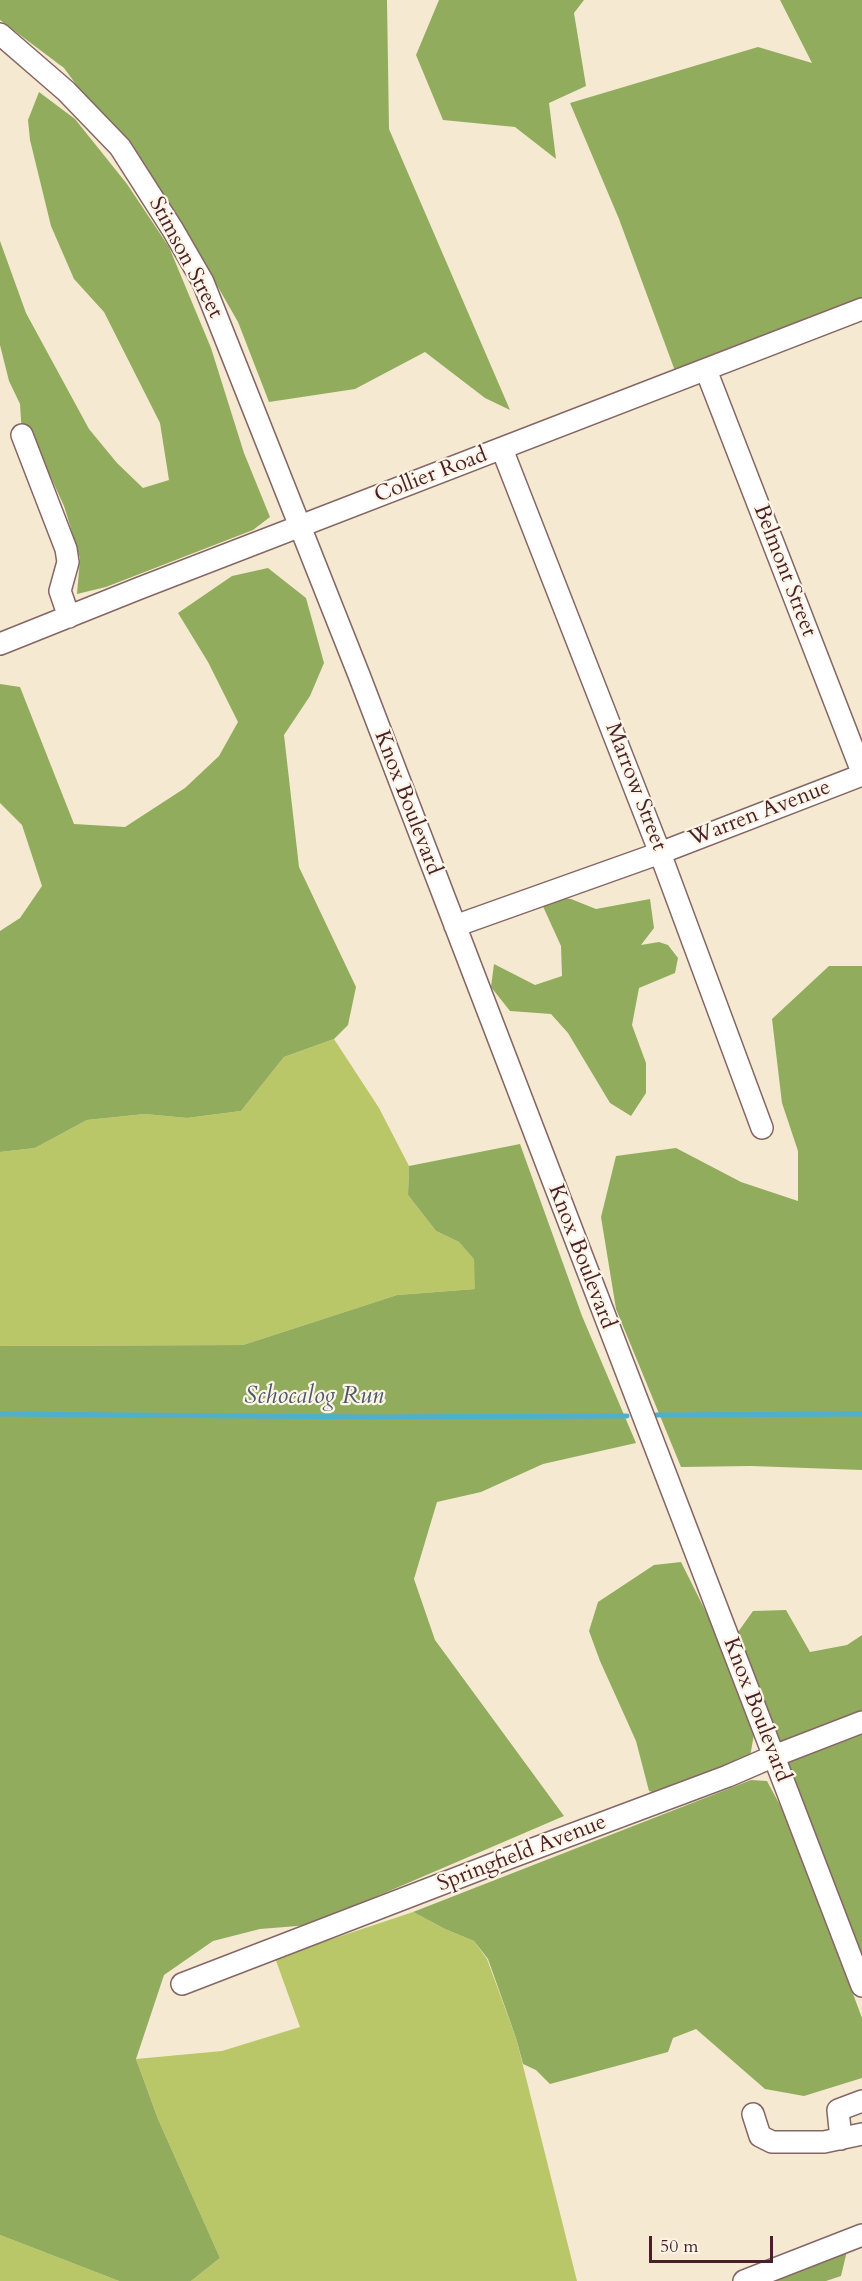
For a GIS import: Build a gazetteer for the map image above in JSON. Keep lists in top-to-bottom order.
{
  "streets": {
    "street": [
      "Stimson Street",
      "Collier Road",
      "Belmont Street",
      "Marrow Street",
      "Knox Boulevard",
      "Warren Avenue",
      "Springfield Avenue"
    ]
  },
  "crossings": [
    ["Stimson Street", "Collier Road"],
    ["Stimson Street", "Knox Boulevard"],
    ["Collier Road", "Belmont Street"],
    ["Collier Road", "Marrow Street"],
    ["Collier Road", "Knox Boulevard"],
    ["Belmont Street", "Warren Avenue"],
    ["Marrow Street", "Warren Avenue"],
    ["Knox Boulevard", "Warren Avenue"],
    ["Knox Boulevard", "Springfield Avenue"]
  ],
  "water": ["Schocalog Run"],
  "scale_bar": "50 m"
}
